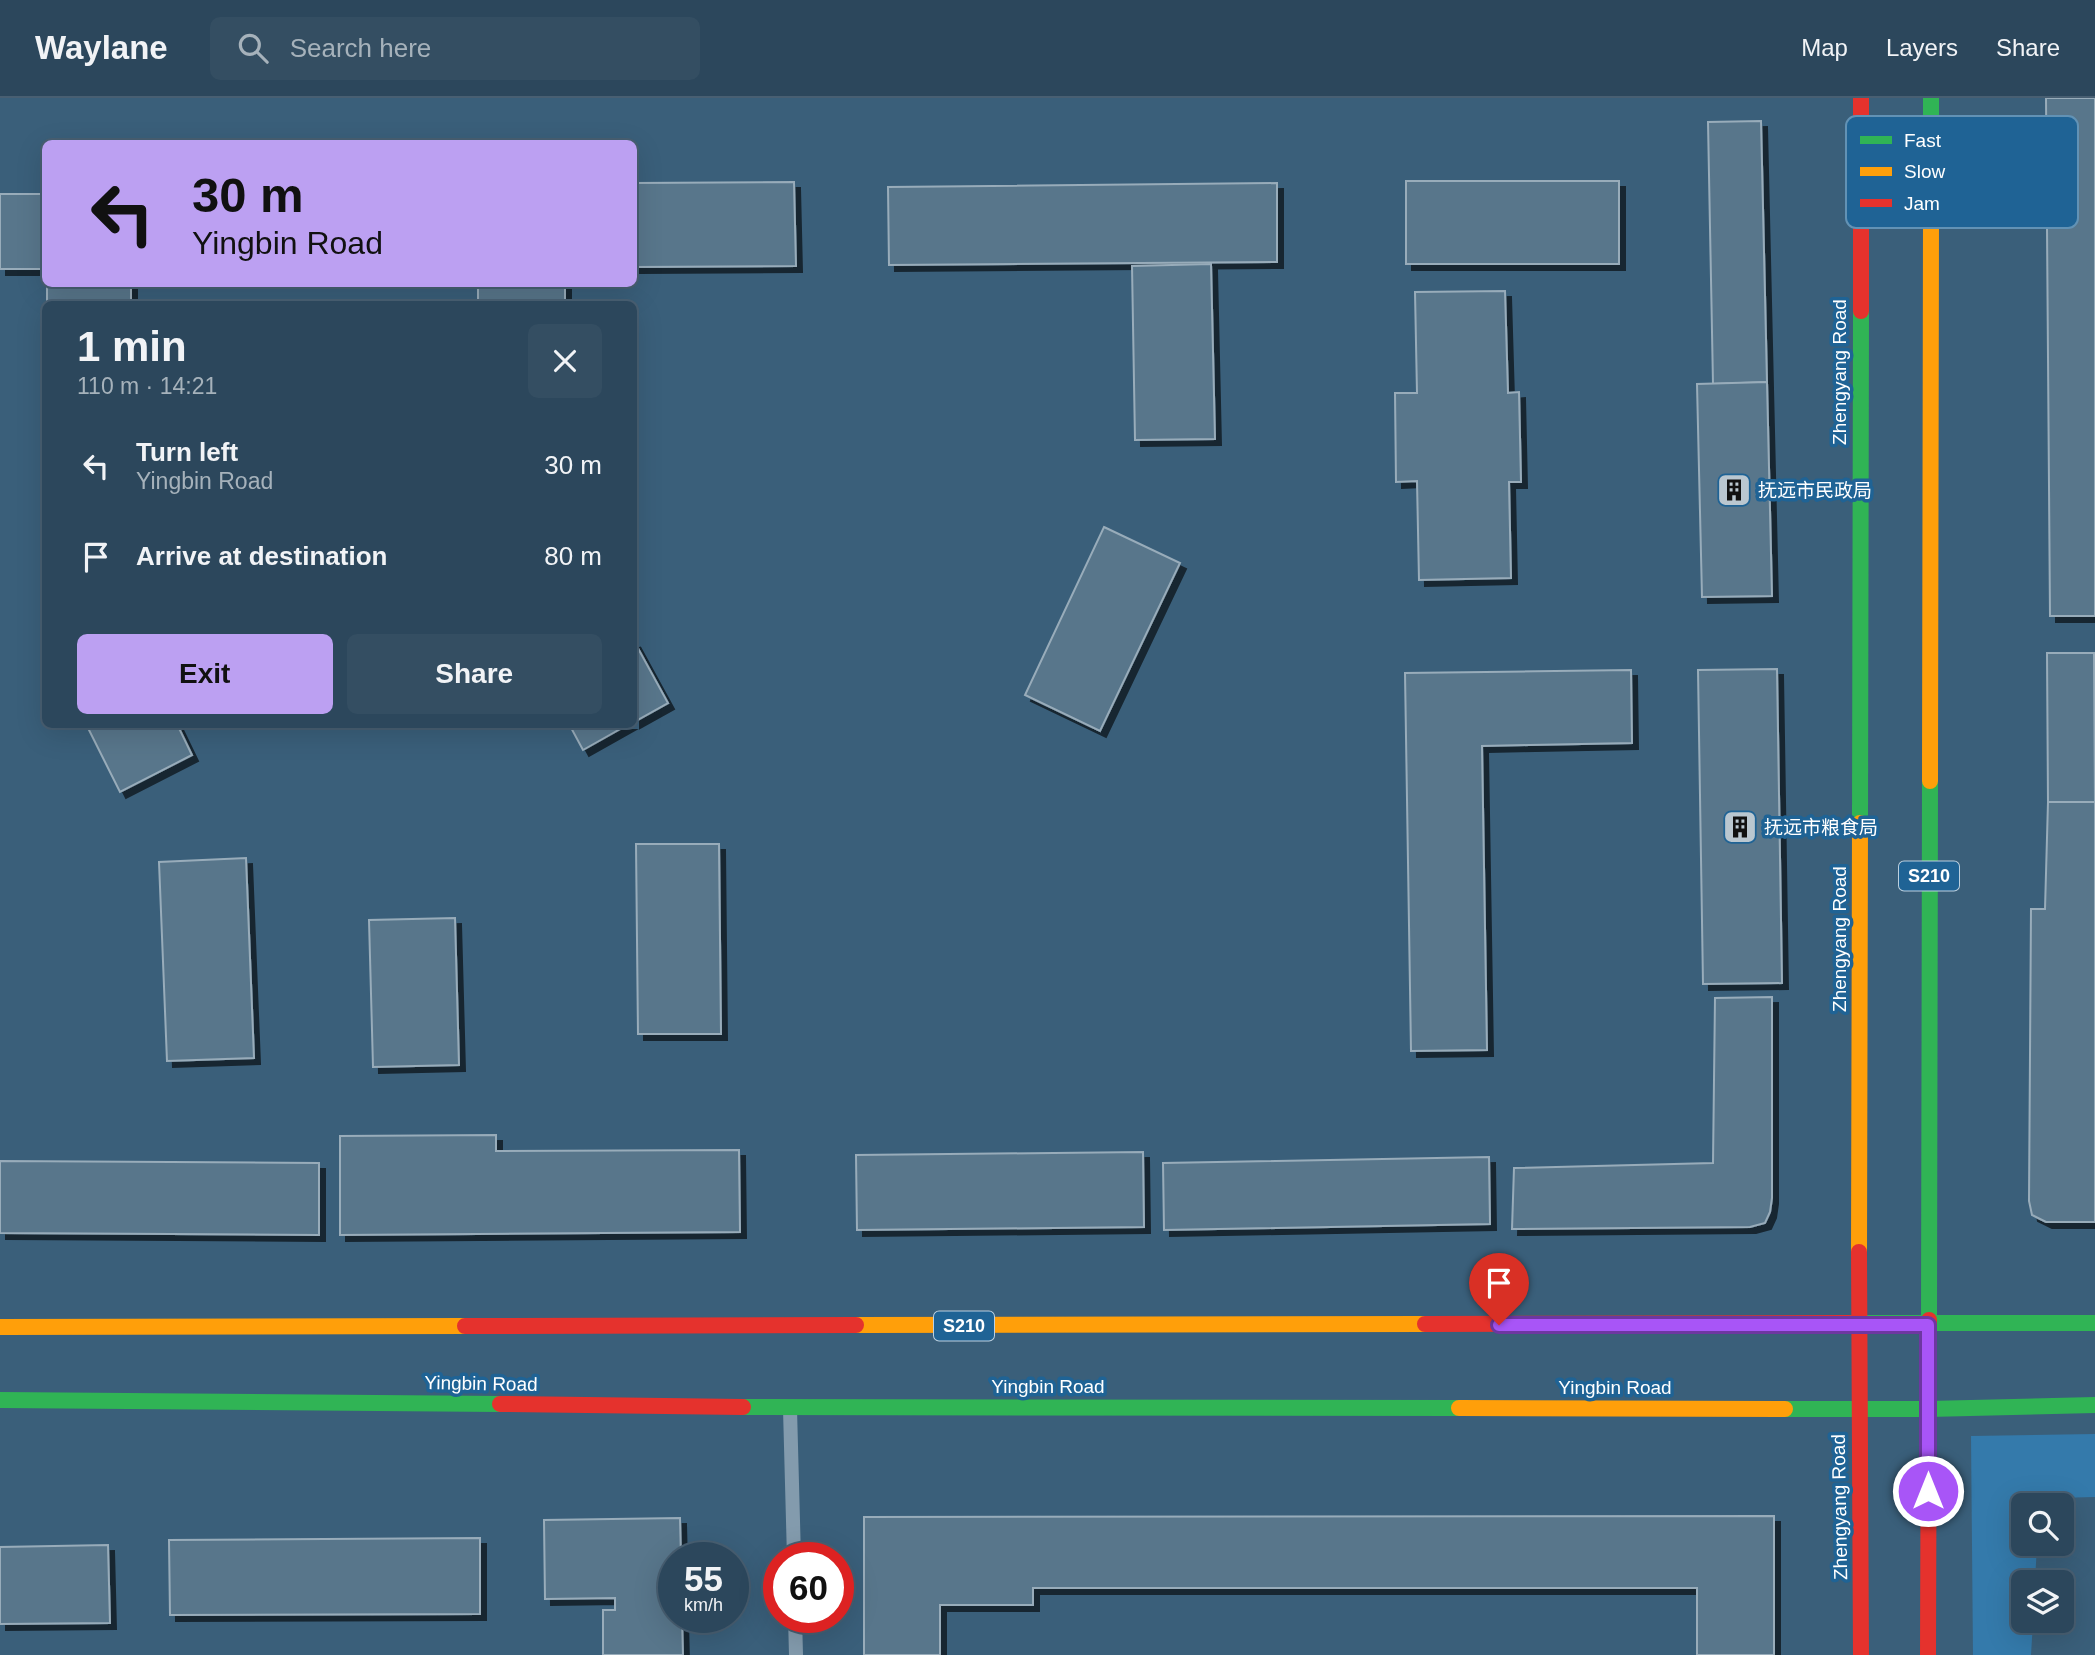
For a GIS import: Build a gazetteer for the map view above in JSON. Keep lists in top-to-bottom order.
{
  "streets": {
    "main road": ["Zhengyang Road", "S210", "Yingbin Road"]
  },
  "crossings": [
    ["Zhengyang Road", "S210"],
    ["Zhengyang Road", "Yingbin Road"],
    ["S210", "Yingbin Road"]
  ],
  "places": {
    "building": ["抚远市民政局", "抚远市粮食局"]
  },
  "legend": ["Fast", "Slow", "Jam"],
  "page": {
    "header": "Waylane",
    "search": "Search here",
    "nav": ["Map", "Layers", "Share"],
    "turn": ["30 m", "Yingbin Road"],
    "heading": ["1 min", "110 m · 14:21"],
    "list": [
      {
        "name": "Turn left",
        "note": "Yingbin Road",
        "value": "30 m"
      },
      {
        "name": "Arrive at destination",
        "value": "80 m"
      }
    ],
    "buttons": ["Exit", "Share"],
    "speed": "55 km/h",
    "limit": "60"
  }
}
